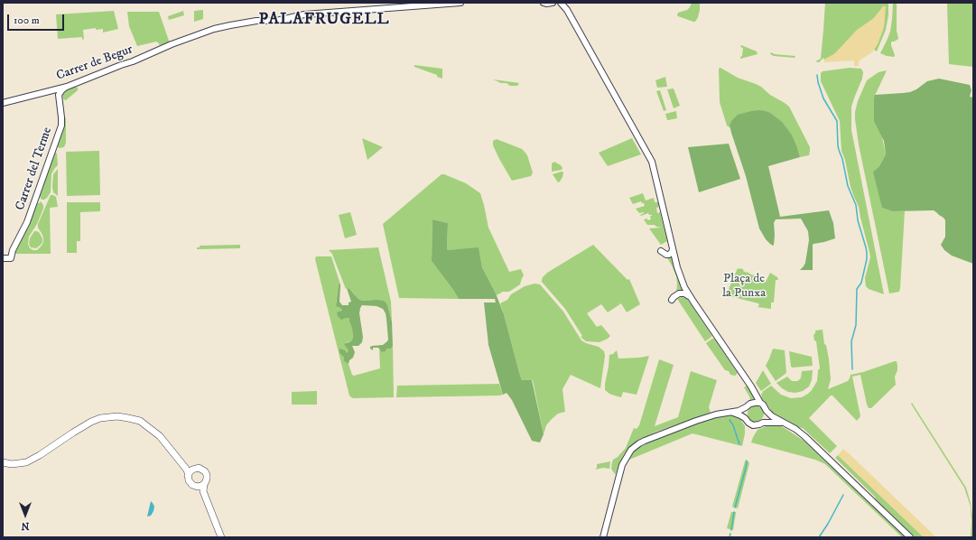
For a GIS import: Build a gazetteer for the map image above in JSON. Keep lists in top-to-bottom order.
{
  "streets": {
    "street": ["Carrer de Begur", "Carrer del Terme"]
  },
  "crossings": [
    ["Carrer de Begur", "Carrer del Terme"]
  ],
  "districts": ["PALAFRUGELL"],
  "parks": ["Plaça de la Punxa"],
  "scale_bar": "100 m",
  "north": "bottom"
}
